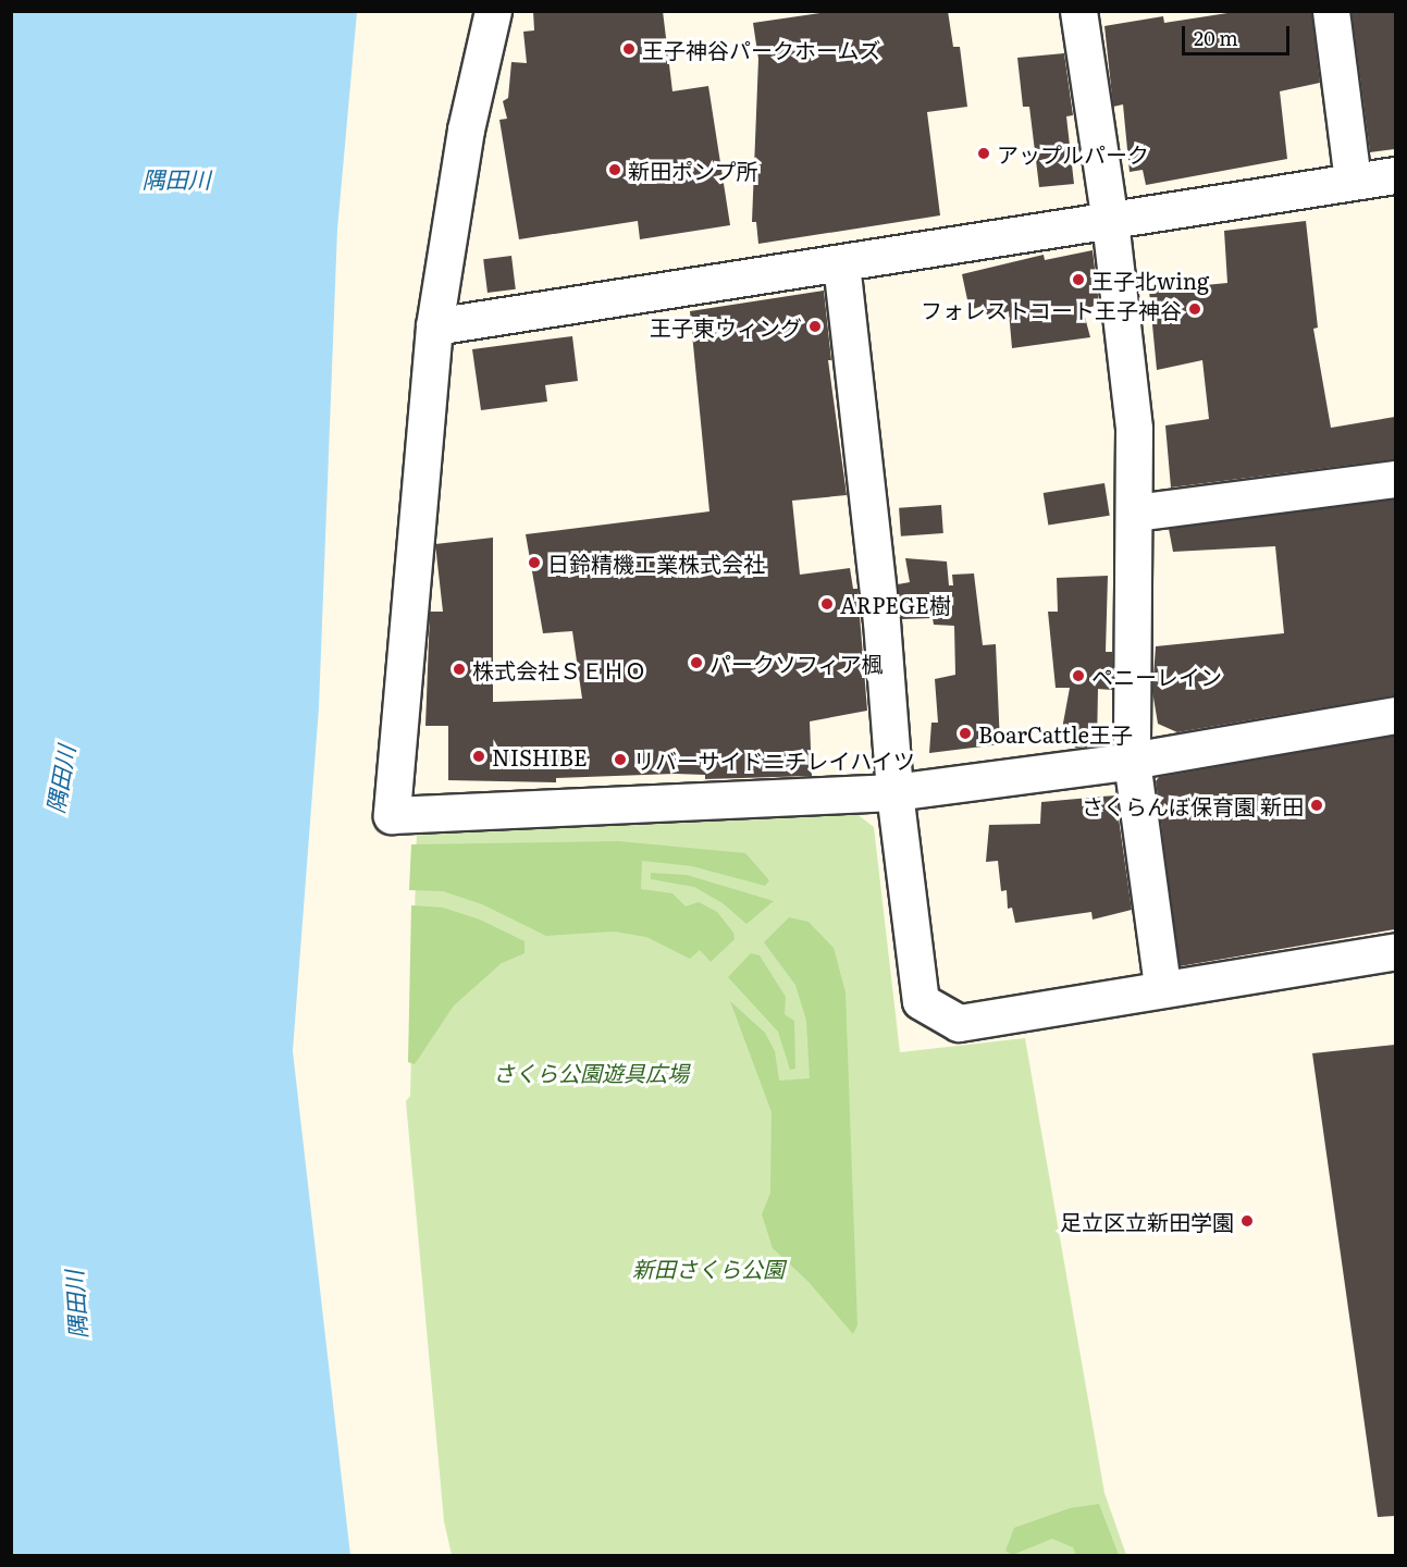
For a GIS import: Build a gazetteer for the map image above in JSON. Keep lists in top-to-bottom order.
{
  "water": ["隅田川"],
  "parks": ["さくら公園遊具広場", "新田さくら公園"],
  "places": [
    "王子神谷パークホームズ",
    "アップルパーク",
    "新田ポンプ所",
    "王子北wing",
    "フォレストコート王子神谷",
    "王子東ウィング",
    "日鈴精機工業株式会社",
    "ARPEGE樹",
    "パークソフィア楓",
    "株式会社ＳＥＨＯ",
    "ペニーレイン",
    "BoarCattle王子",
    "NISHIBE",
    "リバーサイドニチレイハイツ",
    "さくらんぼ保育園 新田",
    "足立区立新田学園"
  ],
  "scale_bar": "20 m"
}
